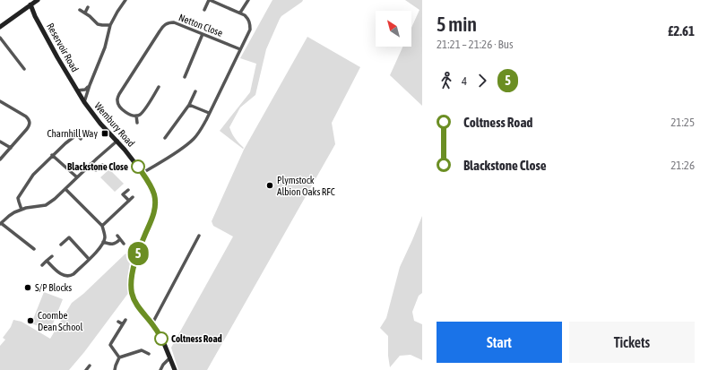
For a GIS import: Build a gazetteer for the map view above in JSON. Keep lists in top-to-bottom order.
{
  "streets": {
    "street": ["Netton Close", "Reservoir Road", "Wembury Road"]
  },
  "crossings": [
    ["Reservoir Road", "Wembury Road"]
  ],
  "places": {
    "transit": ["Charnhill Way"],
    "other": [
      "Blackstone Close",
      "Plymstock Albion Oaks RFC",
      "S/P Blocks",
      "Coombe Dean School",
      "Coltness Road"
    ]
  },
  "lines": ["bus line 5"],
  "north": "top left",
  "page": {
    "on_map": "5",
    "heading": ["5 min", "21:21 – 21:26 · Bus", "£2.61"],
    "legs": ["4", "5"],
    "list": [
      {
        "name": "Coltness Road",
        "value": "21:25"
      },
      {
        "name": "Blackstone Close",
        "value": "21:26"
      }
    ],
    "buttons": ["Start", "Tickets"]
  }
}
